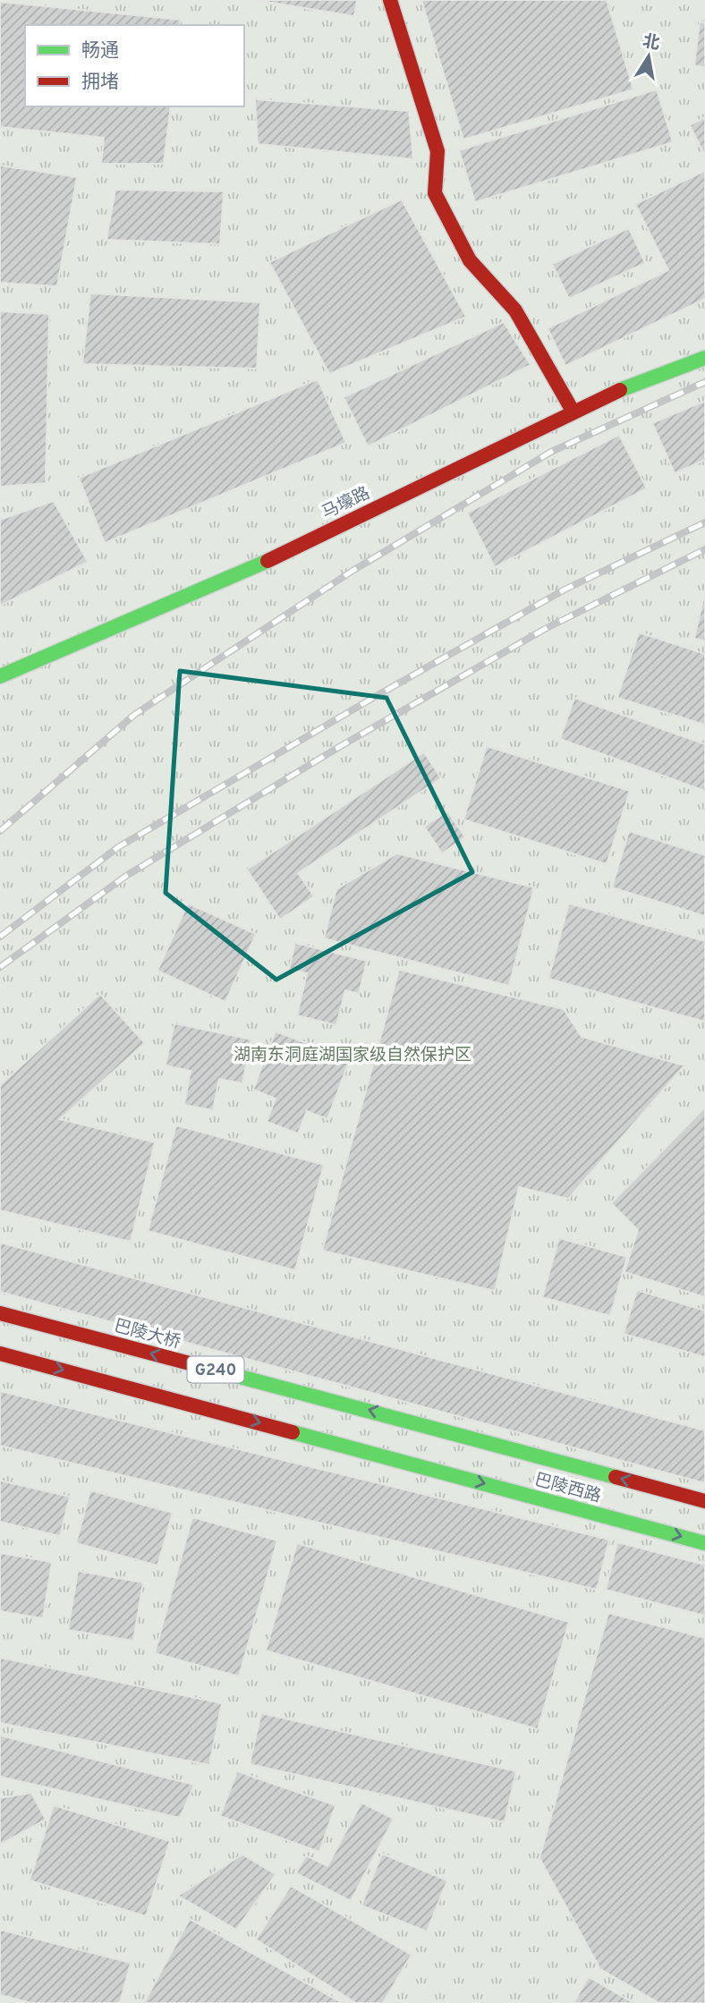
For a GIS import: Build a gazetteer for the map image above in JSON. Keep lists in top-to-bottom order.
{
  "streets": {
    "main road": [
      "马壕路",
      "巴陵大桥",
      "G240",
      "巴陵西路"
    ]
  },
  "crossings": [
    ["巴陵大桥", "巴陵西路"]
  ],
  "one_way": ["巴陵大桥"],
  "parks": ["湖南东洞庭湖国家级自然保护区"],
  "legend": ["畅通", "拥堵"],
  "north": "top"
}
